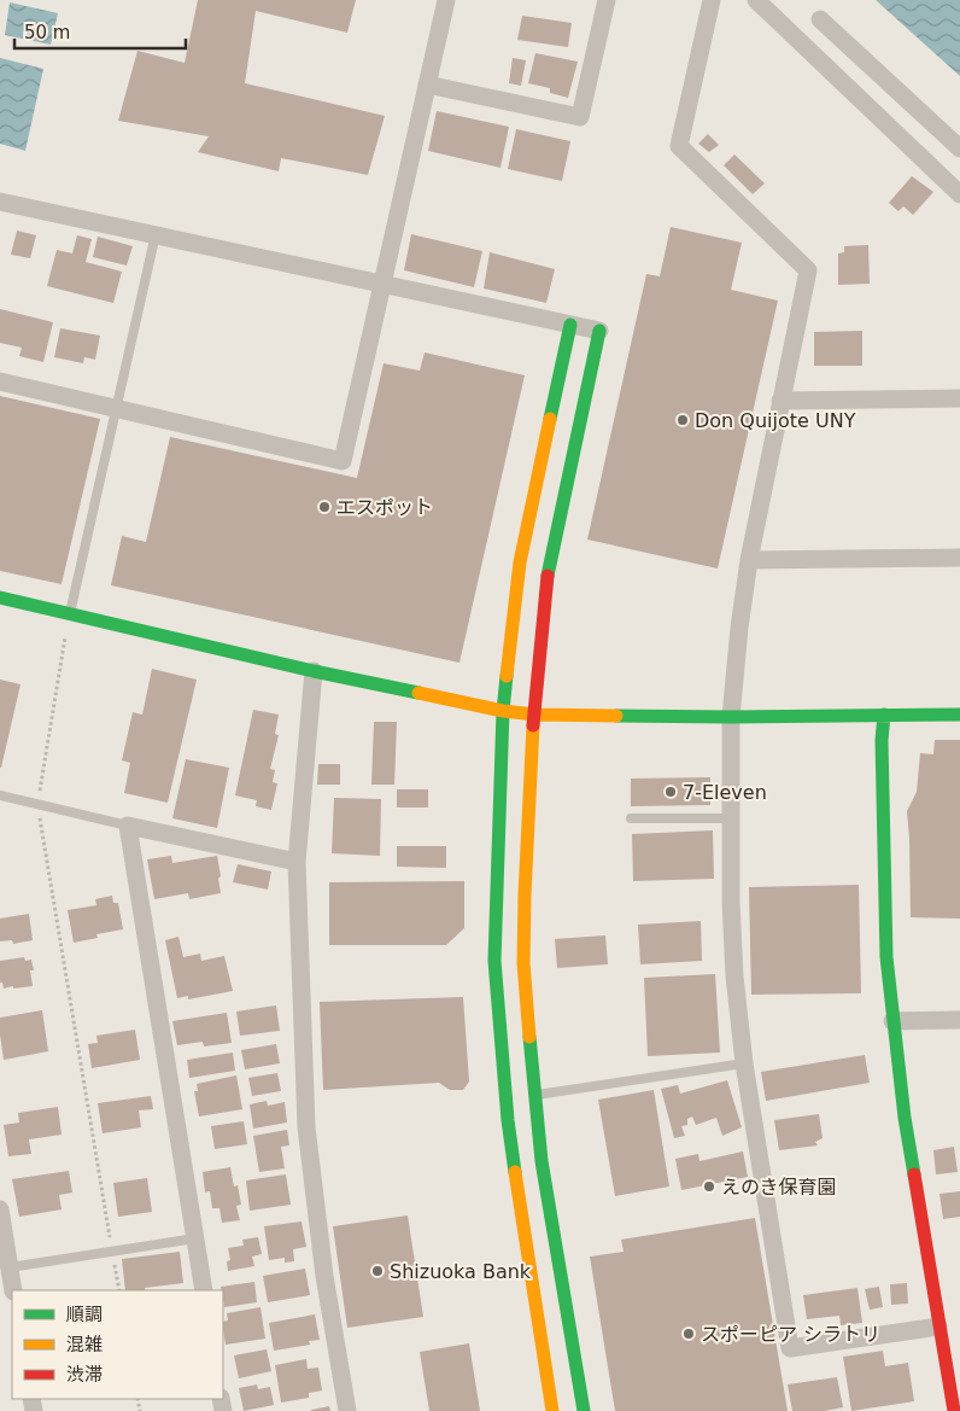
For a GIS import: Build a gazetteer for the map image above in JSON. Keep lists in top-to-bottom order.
{
  "places": [
    "Don Quijote UNY",
    "エスポット",
    "7-Eleven",
    "えのき保育園",
    "Shizuoka Bank",
    "スポーピア シラトリ"
  ],
  "legend": ["順調", "混雑", "渋滞"],
  "scale_bar": "50 m"
}
